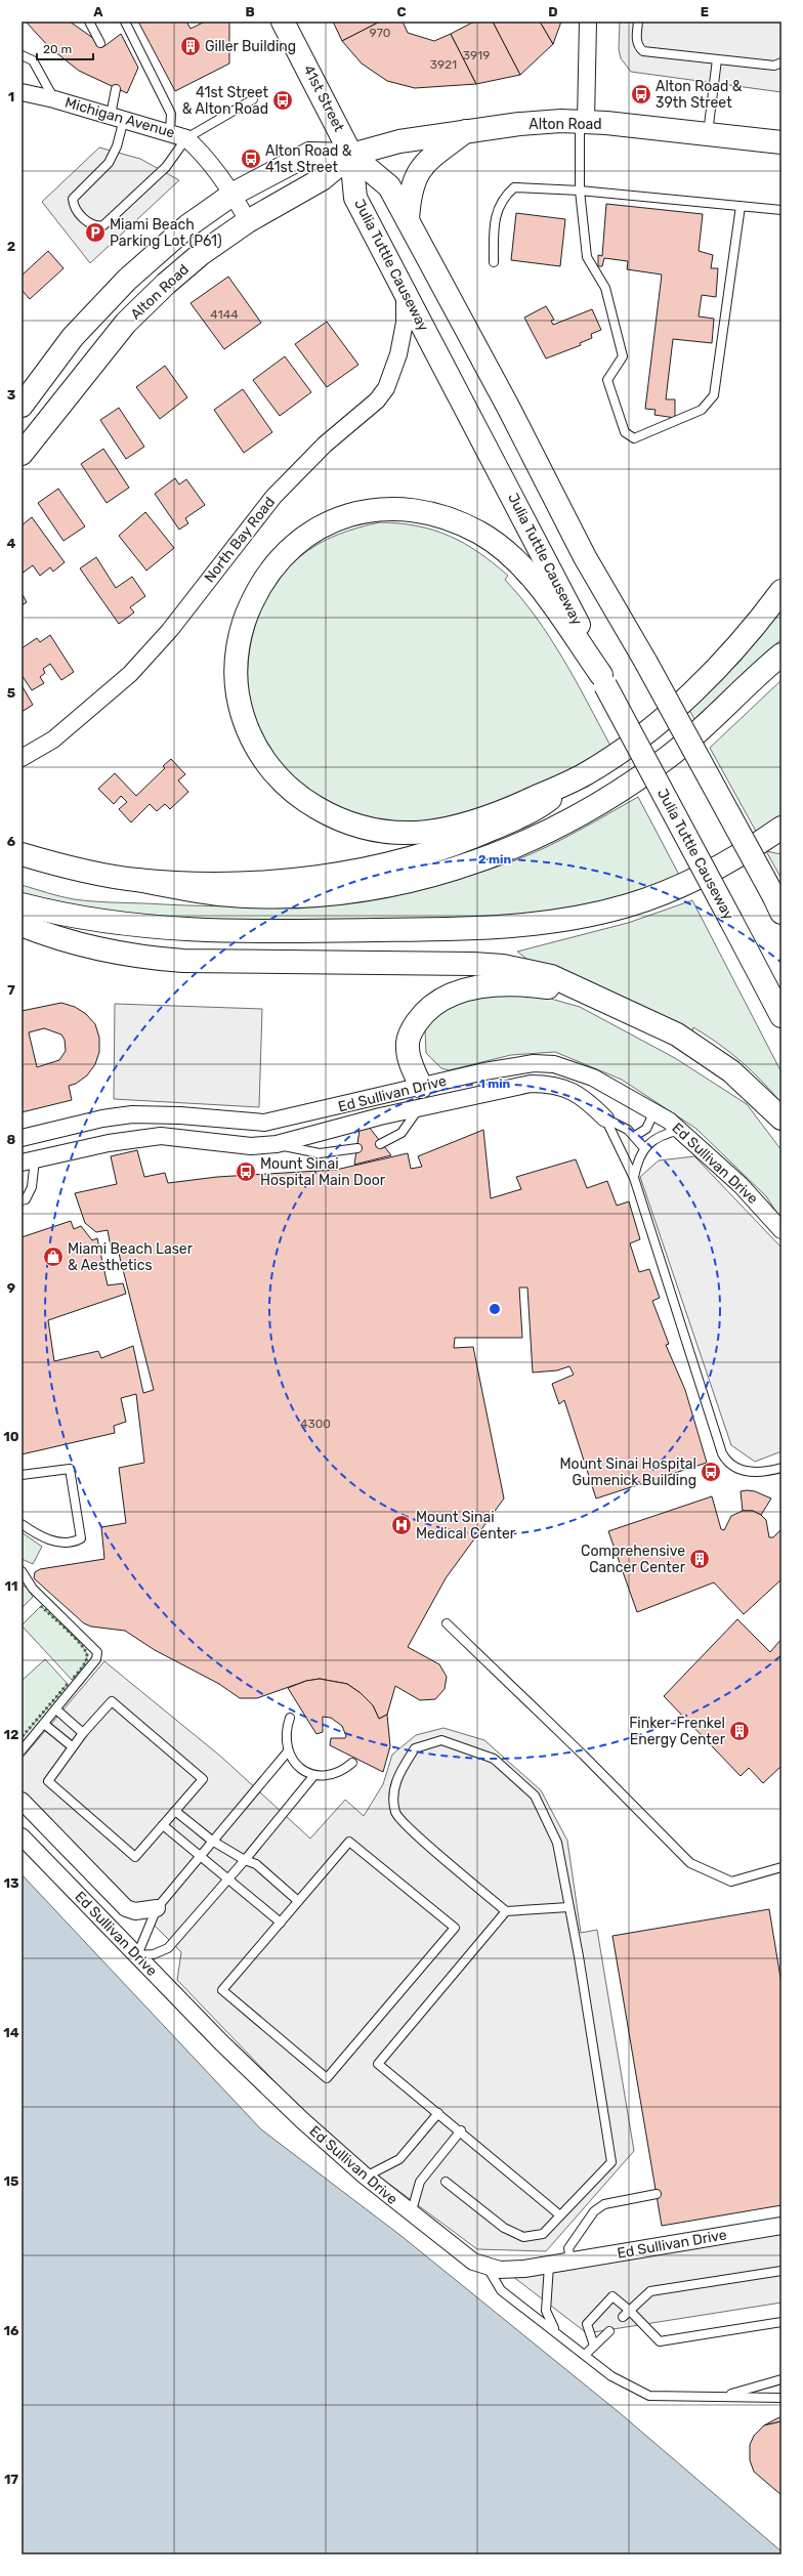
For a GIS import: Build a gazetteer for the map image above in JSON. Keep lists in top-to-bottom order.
{
  "streets": {
    "main road": ["41st Street", "Alton Road", "Julia Tuttle Causeway"],
    "street": ["Michigan Avenue", "North Bay Road", "Ed Sullivan Drive"]
  },
  "crossings": [
    ["41st Street", "Alton Road"],
    ["41st Street", "Julia Tuttle Causeway"],
    ["Michigan Avenue", "Alton Road"],
    ["Alton Road", "Julia Tuttle Causeway"],
    ["Julia Tuttle Causeway", "North Bay Road"]
  ],
  "places": {
    "building": ["Giller Building", "Comprehensive Cancer Center", "Finker-Frenkel Energy Center"],
    "bus stop": [
      "Alton Road & 39th Street",
      "41st Street & Alton Road",
      "Alton Road & 41st Street",
      "Mount Sinai Hospital Main Door",
      "Mount Sinai Hospital Gumenick Building"
    ],
    "parking": ["Miami Beach Parking Lot (P61)"],
    "shop": ["Miami Beach Laser & Aesthetics"],
    "hospital": ["Mount Sinai Medical Center"]
  },
  "house_numbers": [
    "970",
    "3919",
    "3921",
    "4144",
    "4300"
  ],
  "scale_bar": "20 m",
  "grid": {
    "columns": [
      "A",
      "B",
      "C",
      "D",
      "E"
    ],
    "rows": [
      "1",
      "2",
      "3",
      "4",
      "5",
      "6",
      "7",
      "8",
      "9",
      "10",
      "11",
      "12",
      "13",
      "14",
      "15",
      "16",
      "17"
    ]
  },
  "rings": ["2 min", "1 min"]
}
